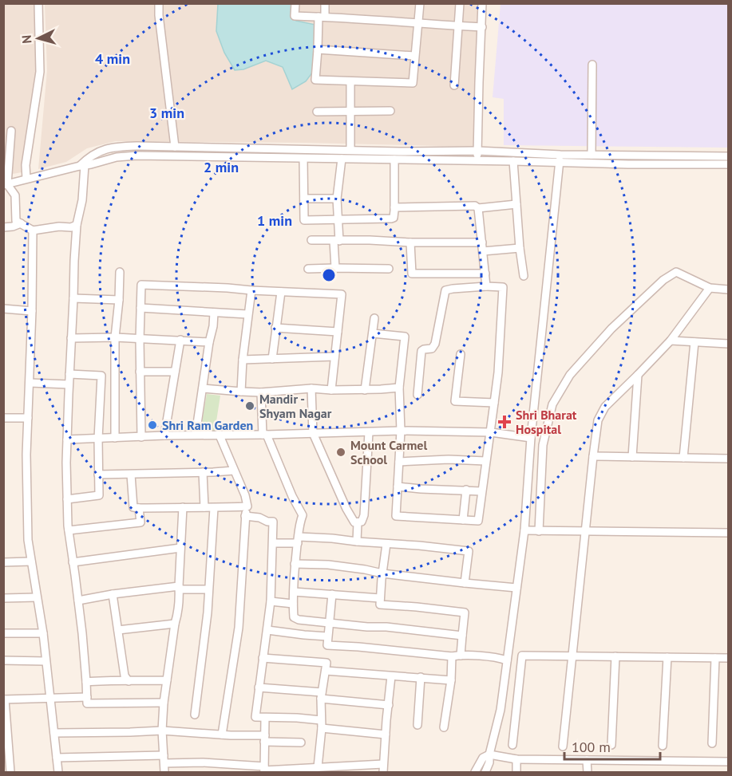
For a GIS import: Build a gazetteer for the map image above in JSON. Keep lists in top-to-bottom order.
{
  "places": {
    "other": ["Mandir - Shyam Nagar", "Shri Ram Garden", "Mount Carmel School"],
    "health": ["Shri Bharat Hospital"]
  },
  "scale_bar": "100 m",
  "north": "left",
  "rings": [
    "4 min",
    "3 min",
    "2 min",
    "1 min"
  ]
}
